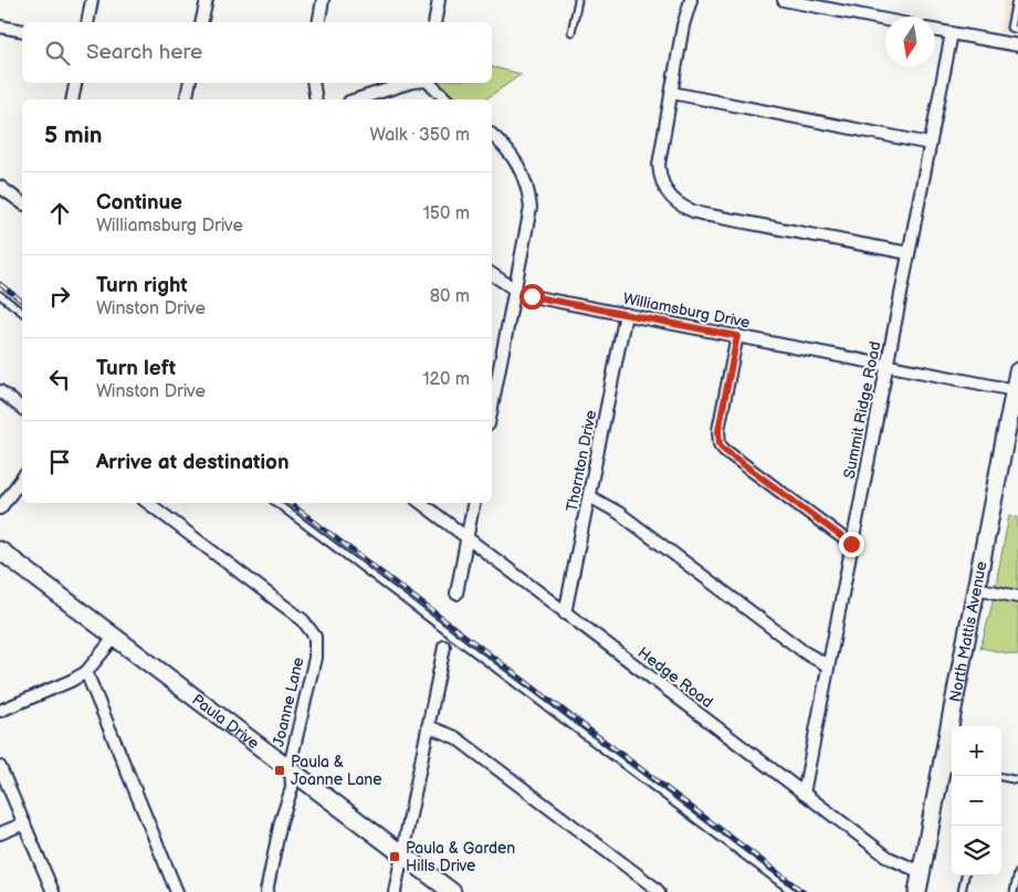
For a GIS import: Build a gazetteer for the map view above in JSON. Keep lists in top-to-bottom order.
{
  "streets": {
    "street": [
      "Williamsburg Drive",
      "Summit Ridge Road",
      "Thornton Drive",
      "North Mattis Avenue",
      "Hedge Road",
      "Joanne Lane",
      "Paula Drive"
    ]
  },
  "crossings": [
    ["Williamsburg Drive", "Summit Ridge Road"],
    ["Williamsburg Drive", "Thornton Drive"],
    ["Williamsburg Drive", "North Mattis Avenue"],
    ["Summit Ridge Road", "Hedge Road"],
    ["Thornton Drive", "Hedge Road"],
    ["North Mattis Avenue", "Hedge Road"],
    ["Joanne Lane", "Paula Drive"]
  ],
  "places": {
    "transit": ["Paula & Joanne Lane", "Paula & Garden Hills Drive"]
  },
  "north": "bottom",
  "page": {
    "search": "Search here",
    "heading": ["5 min", "Walk · 350 m"],
    "list": [
      ["Continue", "Williamsburg Drive", "150 m"],
      ["Turn right", "Winston Drive", "80 m"],
      ["Turn left", "Winston Drive", "120 m"],
      "Arrive at destination"
    ],
    "map_buttons": ["+", "−"]
  }
}
